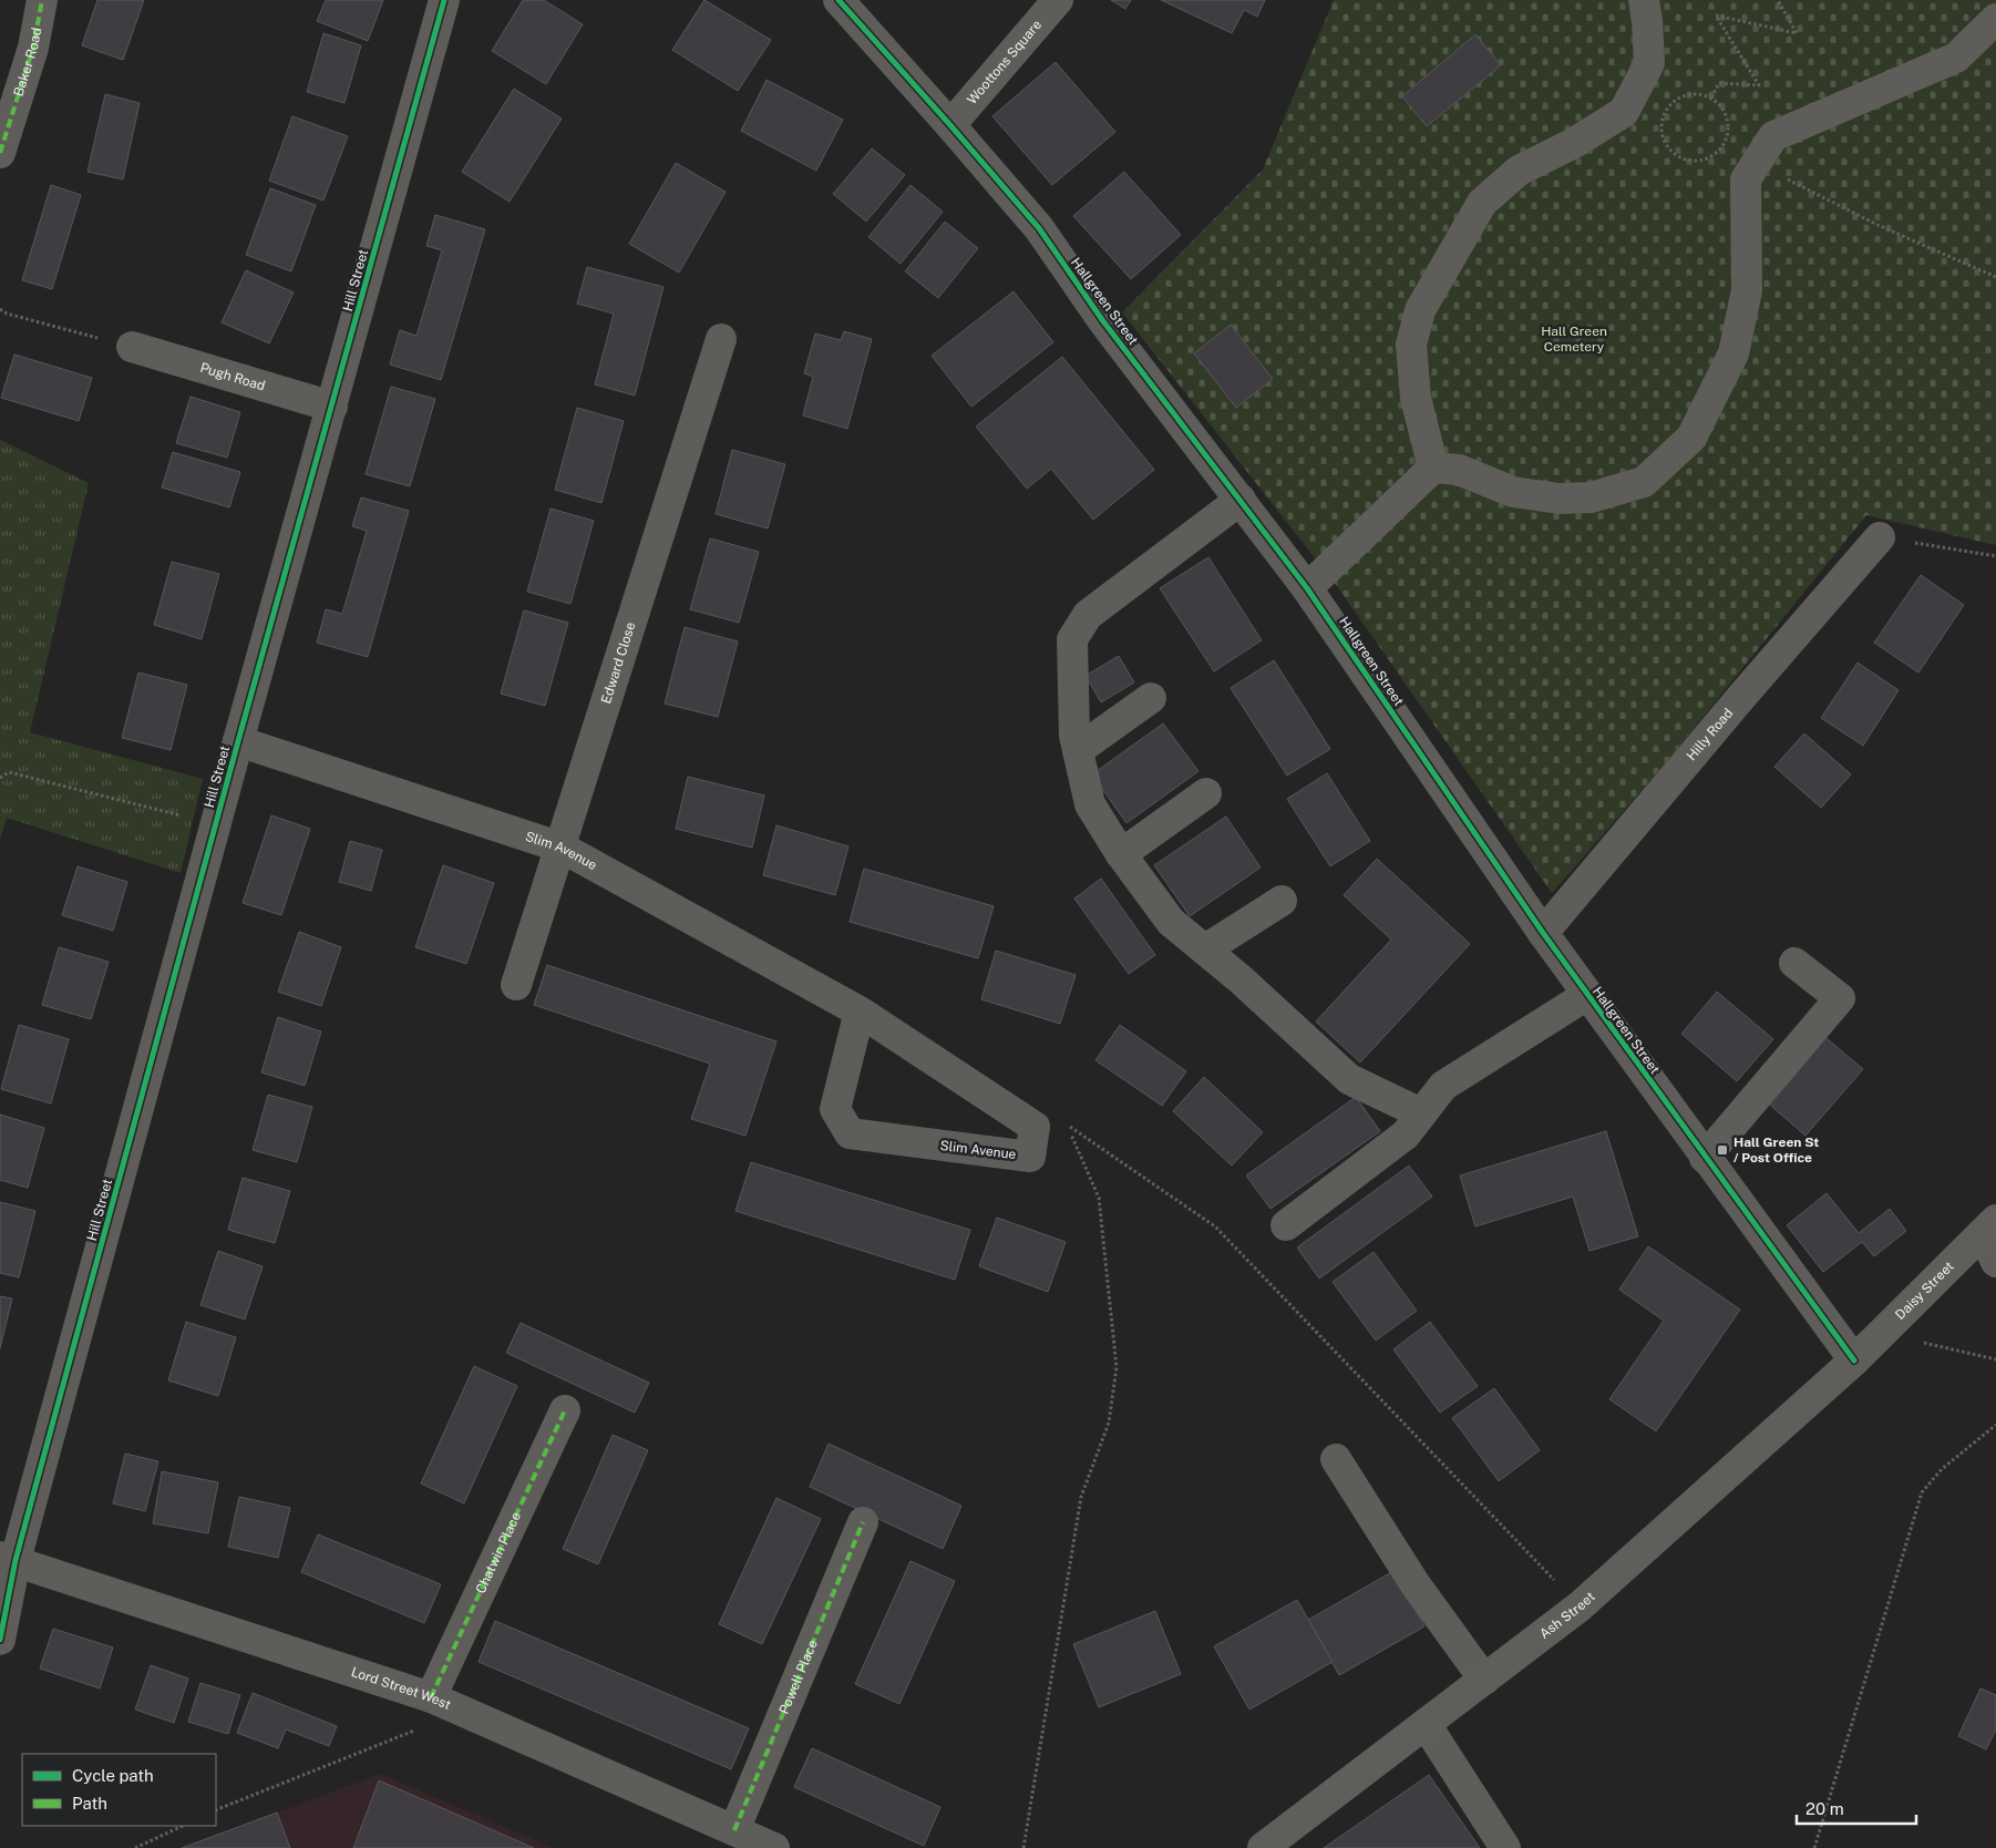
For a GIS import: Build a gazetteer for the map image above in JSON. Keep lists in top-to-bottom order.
{
  "streets": {
    "main road": ["Daisy Street", "Ash Street"],
    "street": [
      "Baker Road",
      "Woottons Square",
      "Hill Street",
      "Hallgreen Street",
      "Pugh Road",
      "Edward Close",
      "Hilly Road",
      "Slim Avenue",
      "Chatwin Place",
      "Powell Place",
      "Lord Street West"
    ]
  },
  "crossings": [
    ["Woottons Square", "Hallgreen Street"],
    ["Hill Street", "Pugh Road"],
    ["Hill Street", "Slim Avenue"],
    ["Hill Street", "Lord Street West"],
    ["Hallgreen Street", "Hilly Road"],
    ["Hallgreen Street", "Daisy Street"],
    ["Hallgreen Street", "Ash Street"],
    ["Edward Close", "Slim Avenue"],
    ["Daisy Street", "Ash Street"],
    ["Chatwin Place", "Lord Street West"],
    ["Powell Place", "Lord Street West"]
  ],
  "parks": ["Hall Green Cemetery"],
  "places": {
    "transit": ["Hall Green St / Post Office"]
  },
  "legend": ["Cycle path", "Path"],
  "scale_bar": "20 m"
}
